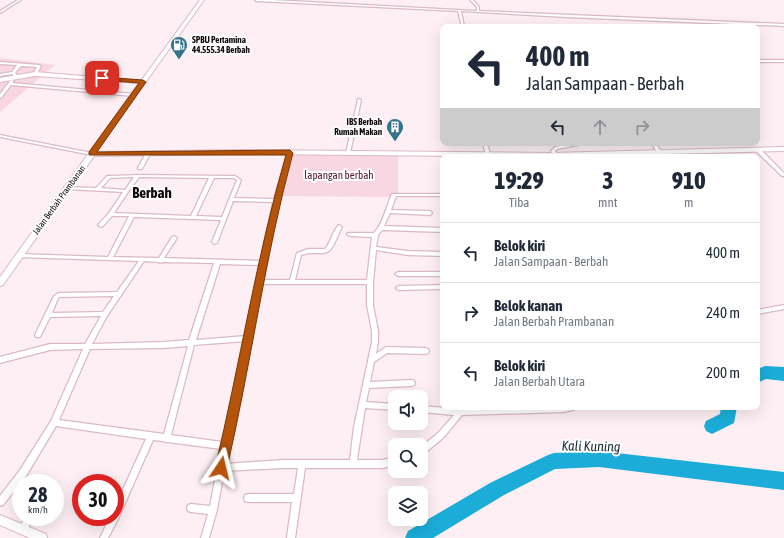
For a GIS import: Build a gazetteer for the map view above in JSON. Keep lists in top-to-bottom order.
{
  "streets": {
    "main road": ["Jalan Berbah Prambanan"]
  },
  "districts": ["Berbah"],
  "water": ["Kali Kuning"],
  "parks": ["lapangan berbah"],
  "places": {
    "fuel station": ["SPBU Pertamina 44.555.34 Berbah"],
    "building": ["IBS Berbah Rumah Makan"]
  },
  "page": {
    "turn": ["400 m", "Jalan Sampaan - Berbah"],
    "eta": [
      "19:29",
      "Tiba",
      "3",
      "mnt",
      "910",
      "m"
    ],
    "list": [
      {
        "name": "Belok kiri",
        "note": "Jalan Sampaan - Berbah",
        "value": "400 m"
      },
      {
        "name": "Belok kanan",
        "note": "Jalan Berbah Prambanan",
        "value": "240 m"
      },
      {
        "name": "Belok kiri",
        "note": "Jalan Berbah Utara",
        "value": "200 m"
      }
    ],
    "speed": "28 km/h",
    "limit": "30"
  }
}
